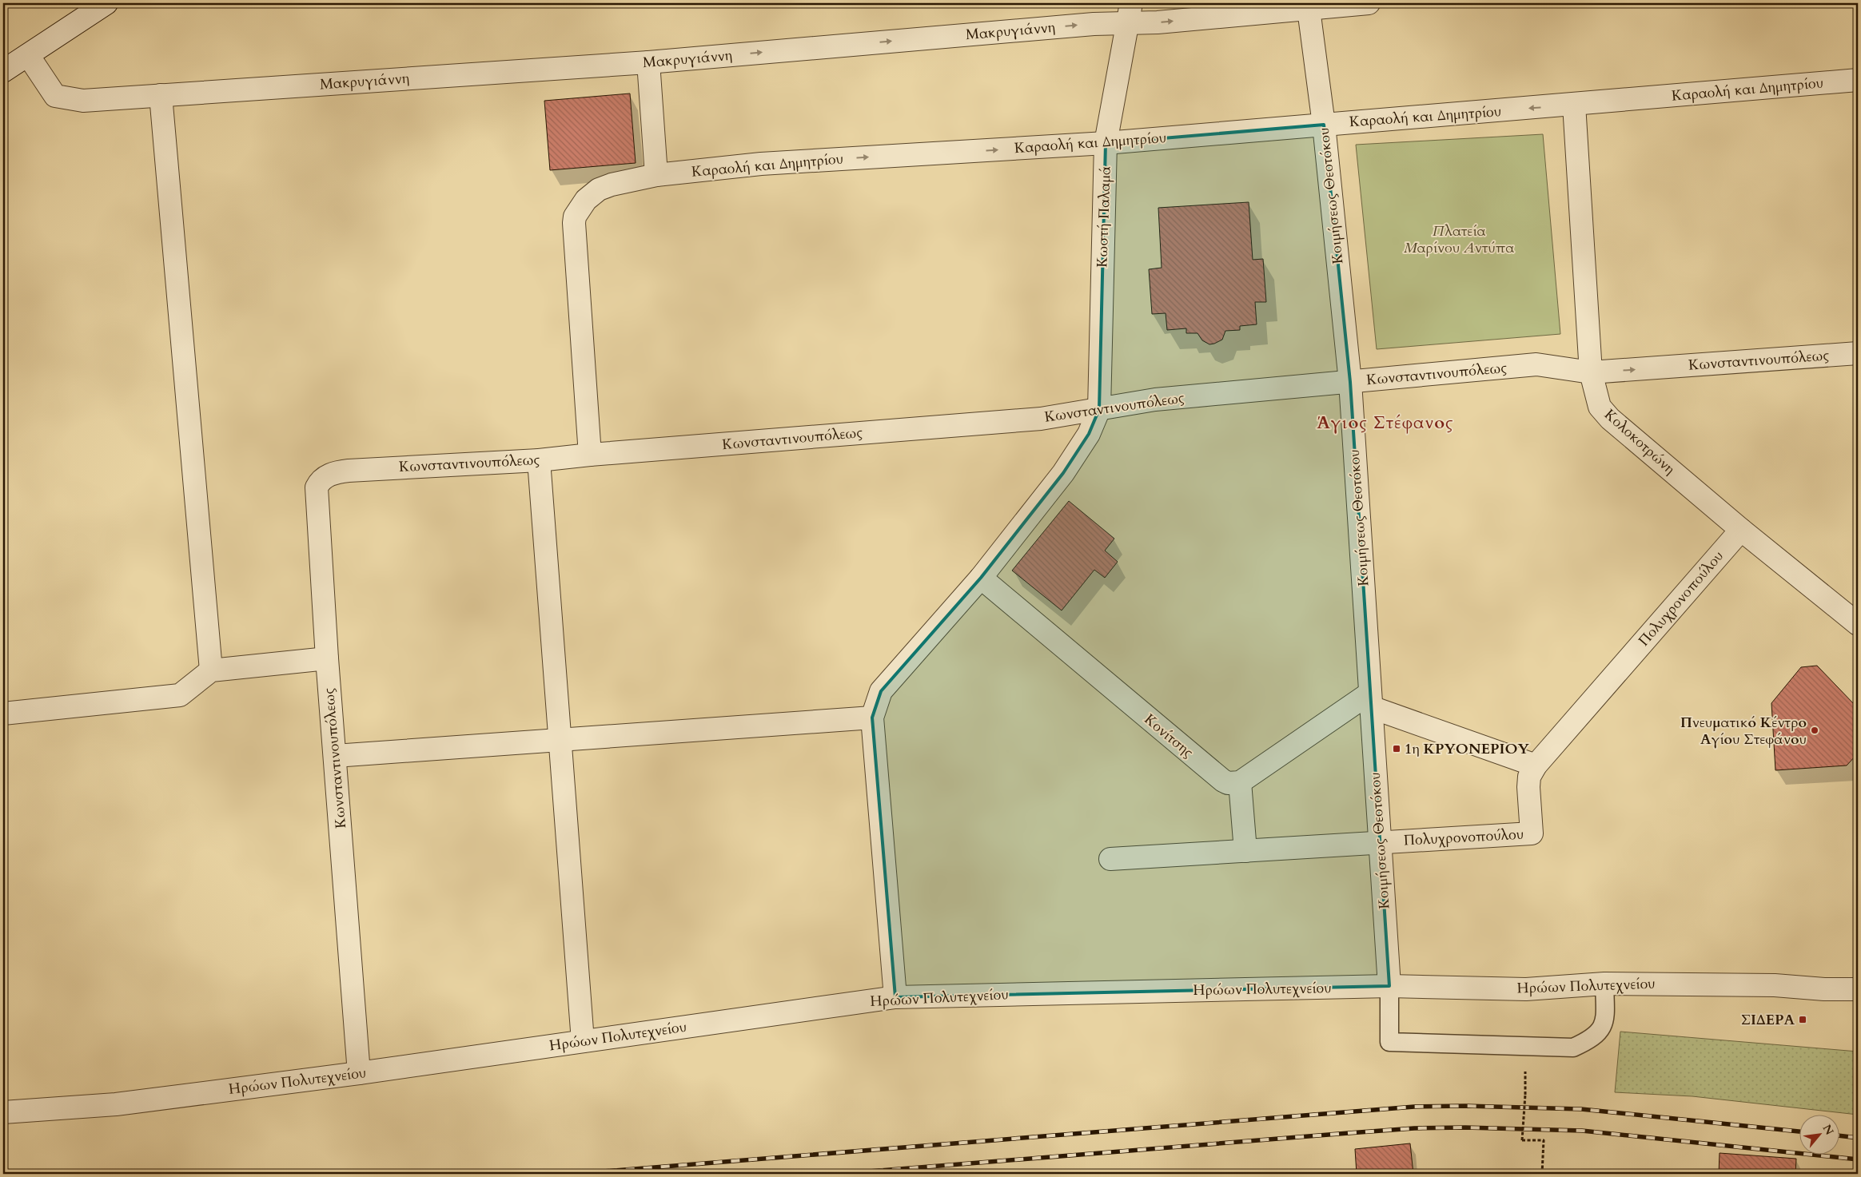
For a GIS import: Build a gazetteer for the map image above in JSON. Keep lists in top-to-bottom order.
{
  "streets": {
    "street": [
      "Μακρυγιάννη",
      "Καραολή και Δημητρίου",
      "Κοιμήσεως Θεοτόκου",
      "Κωστή Παλαμά",
      "Κωνσταντινουπόλεως",
      "Κολοκοτρώνη",
      "Πολυχρονοπούλου",
      "Κονίτσης",
      "Ηρώων Πολυτεχνείου"
    ]
  },
  "crossings": [
    ["Μακρυγιάννη", "Κοιμήσεως Θεοτόκου"],
    ["Μακρυγιάννη", "Κωστή Παλαμά"],
    ["Καραολή και Δημητρίου", "Κοιμήσεως Θεοτόκου"],
    ["Καραολή και Δημητρίου", "Κωστή Παλαμά"],
    ["Καραολή και Δημητρίου", "Κωνσταντινουπόλεως"],
    ["Καραολή και Δημητρίου", "Κολοκοτρώνη"],
    ["Κοιμήσεως Θεοτόκου", "Κωνσταντινουπόλεως"],
    ["Κοιμήσεως Θεοτόκου", "Πολυχρονοπούλου"],
    ["Κοιμήσεως Θεοτόκου", "Ηρώων Πολυτεχνείου"],
    ["Κωστή Παλαμά", "Κωνσταντινουπόλεως"],
    ["Κωνσταντινουπόλεως", "Κολοκοτρώνη"],
    ["Κωνσταντινουπόλεως", "Ηρώων Πολυτεχνείου"],
    ["Κολοκοτρώνη", "Πολυχρονοπούλου"]
  ],
  "one_way": ["Μακρυγιάννη"],
  "districts": ["Άγιος Στέφανος"],
  "parks": ["Πλατεία Μαρίνου Αντύπα"],
  "places": {
    "other": ["Πνευματικό Κέντρο Αγίου Στεφάνου"],
    "transit": ["1η ΚΡΥΟΝΕΡΙΟΥ", "ΣΙΔΕΡΑ"]
  },
  "north": "top right"
}
